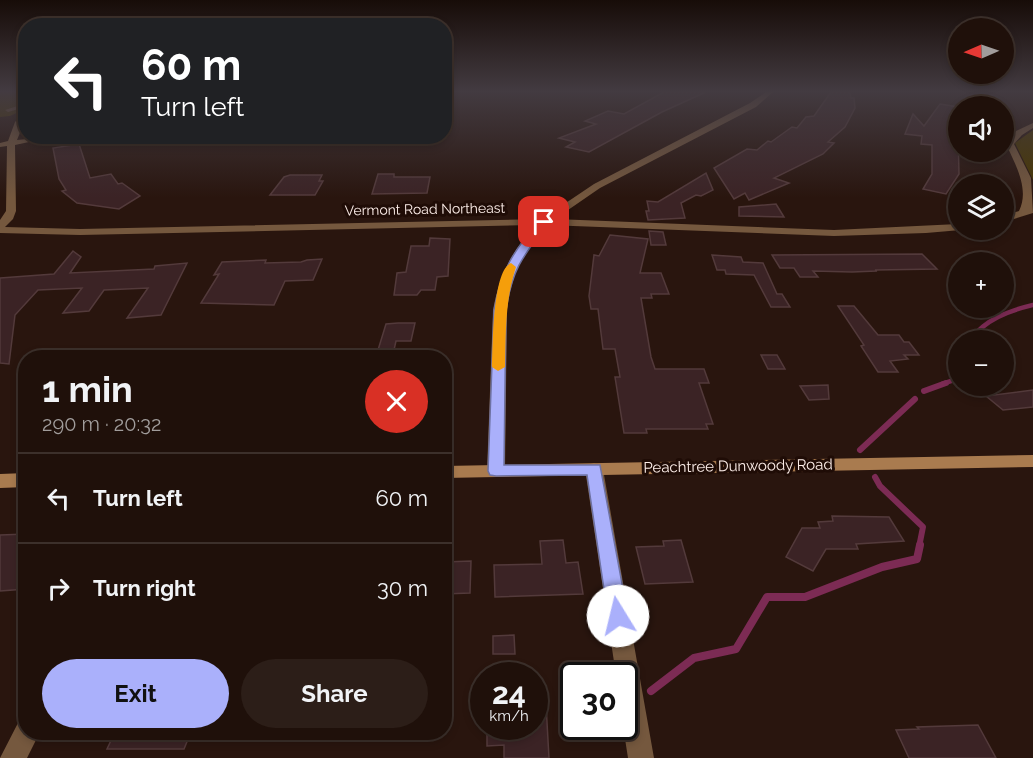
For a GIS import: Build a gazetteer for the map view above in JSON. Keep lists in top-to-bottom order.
{
  "streets": {
    "main road": ["Peachtree Dunwoody Road"],
    "street": ["Vermont Road Northeast"]
  },
  "north": "left",
  "page": {
    "map_buttons": ["+", "−"],
    "turn": ["60 m", "Turn left"],
    "heading": ["1 min", "290 m · 20:32"],
    "list": [
      {
        "name": "Turn left",
        "value": "60 m"
      },
      {
        "name": "Turn right",
        "value": "30 m"
      }
    ],
    "buttons": ["Exit", "Share"],
    "speed": "24 km/h",
    "limit": "30"
  }
}
